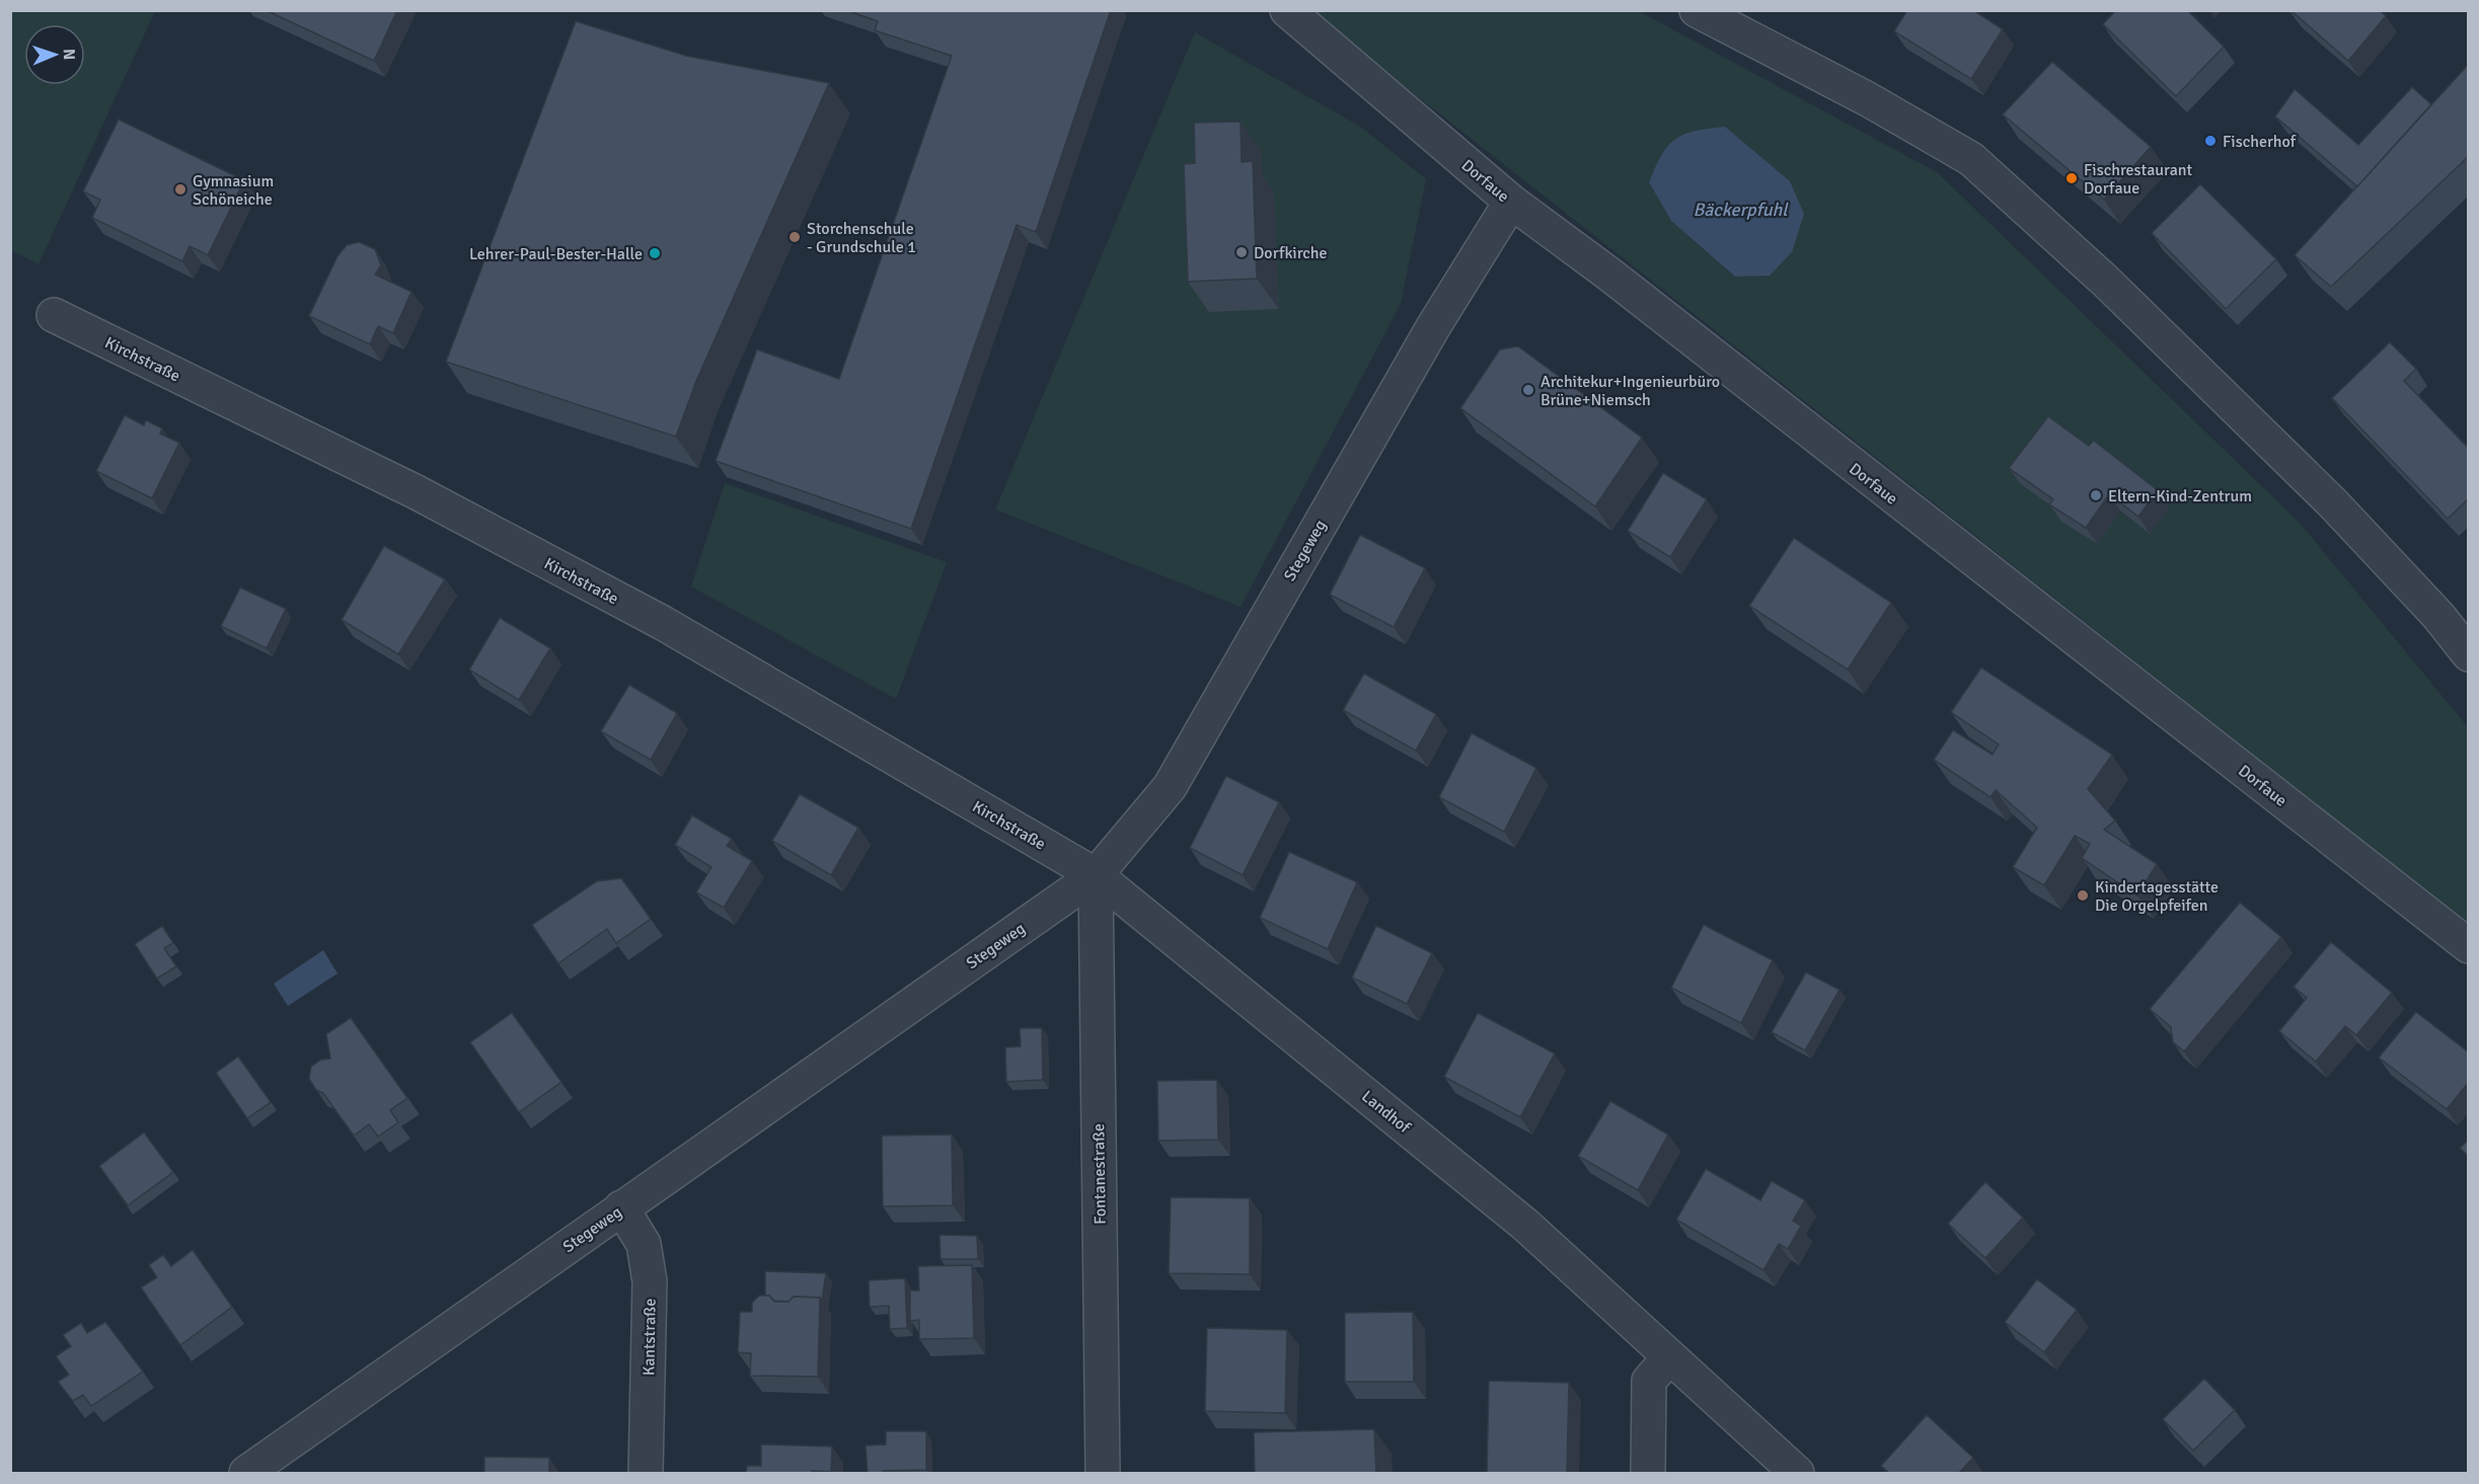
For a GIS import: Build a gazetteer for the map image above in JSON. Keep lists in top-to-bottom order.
{
  "streets": {
    "street": [
      "Dorfaue",
      "Kirchstraße",
      "Stegeweg",
      "Landhof",
      "Fontanestraße",
      "Kantstraße"
    ]
  },
  "crossings": [
    ["Dorfaue", "Stegeweg"],
    ["Kirchstraße", "Stegeweg"],
    ["Kirchstraße", "Landhof"],
    ["Kirchstraße", "Fontanestraße"],
    ["Stegeweg", "Landhof"],
    ["Stegeweg", "Fontanestraße"],
    ["Stegeweg", "Kantstraße"],
    ["Landhof", "Fontanestraße"]
  ],
  "water": ["Bäckerpfuhl"],
  "places": [
    "Fischerhof",
    "Fischrestaurant Dorfaue",
    "Gymnasium Schöneiche",
    "Storchenschule - Grundschule 1",
    "Dorfkirche",
    "Lehrer-Paul-Bester-Halle",
    "Architekur+Ingenieurbüro Brüne+Niemsch",
    "Eltern-Kind-Zentrum",
    "Kindertagesstätte Die Orgelpfeifen"
  ],
  "north": "right"
}
